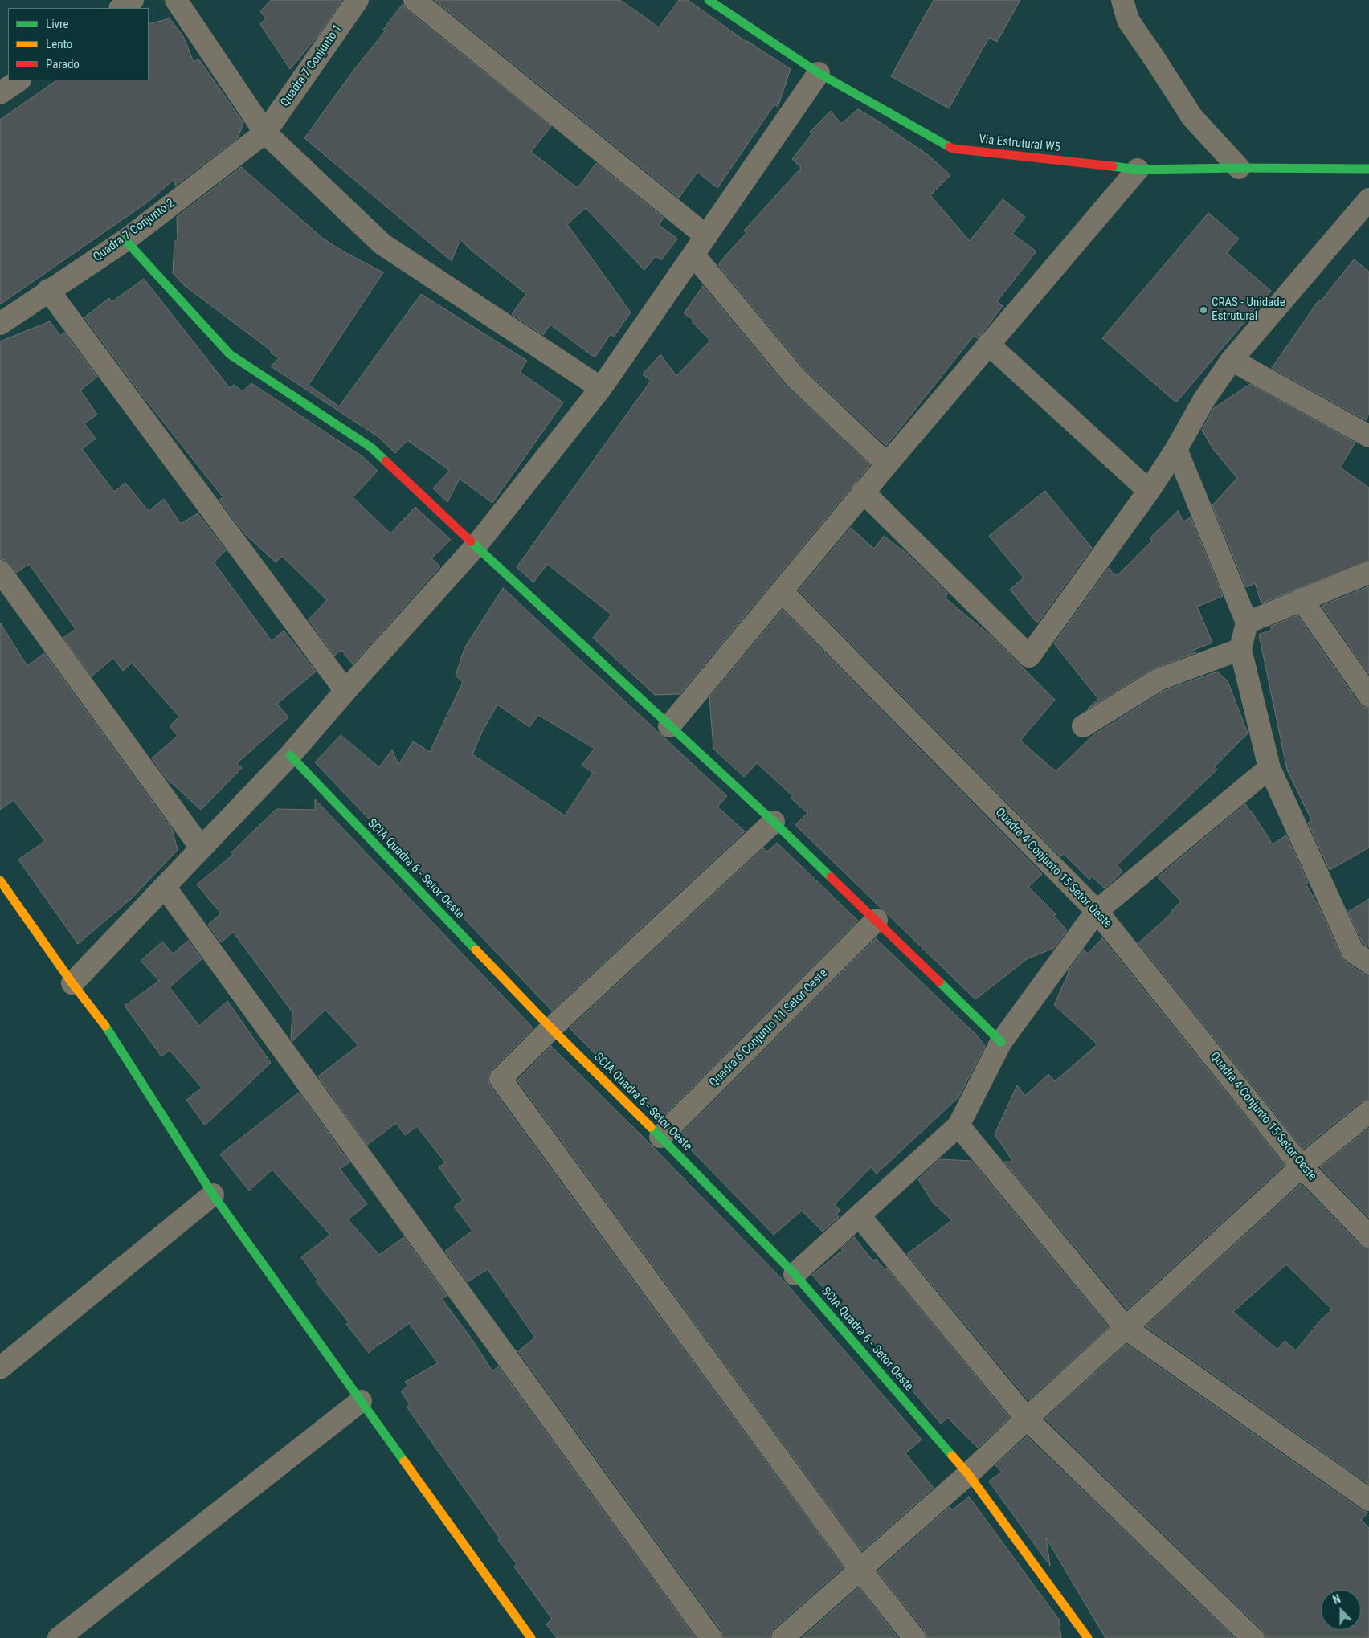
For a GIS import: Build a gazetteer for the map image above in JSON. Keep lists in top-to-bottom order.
{
  "streets": {
    "street": [
      "Quadra 7 Conjunto 1",
      "Via Estrutural W5",
      "Quadra 7 Conjunto 2",
      "Quadra 4 Conjunto 15 Setor Oeste",
      "SCIA Quadra 6 - Setor Oeste",
      "Quadra 6 Conjunto 11 Setor Oeste"
    ]
  },
  "crossings": [
    ["Quadra 7 Conjunto 1", "Quadra 7 Conjunto 2"],
    ["SCIA Quadra 6 - Setor Oeste", "Quadra 6 Conjunto 11 Setor Oeste"]
  ],
  "places": ["CRAS - Unidade Estrutural"],
  "legend": ["Livre", "Lento", "Parado"],
  "north": "top"
}
